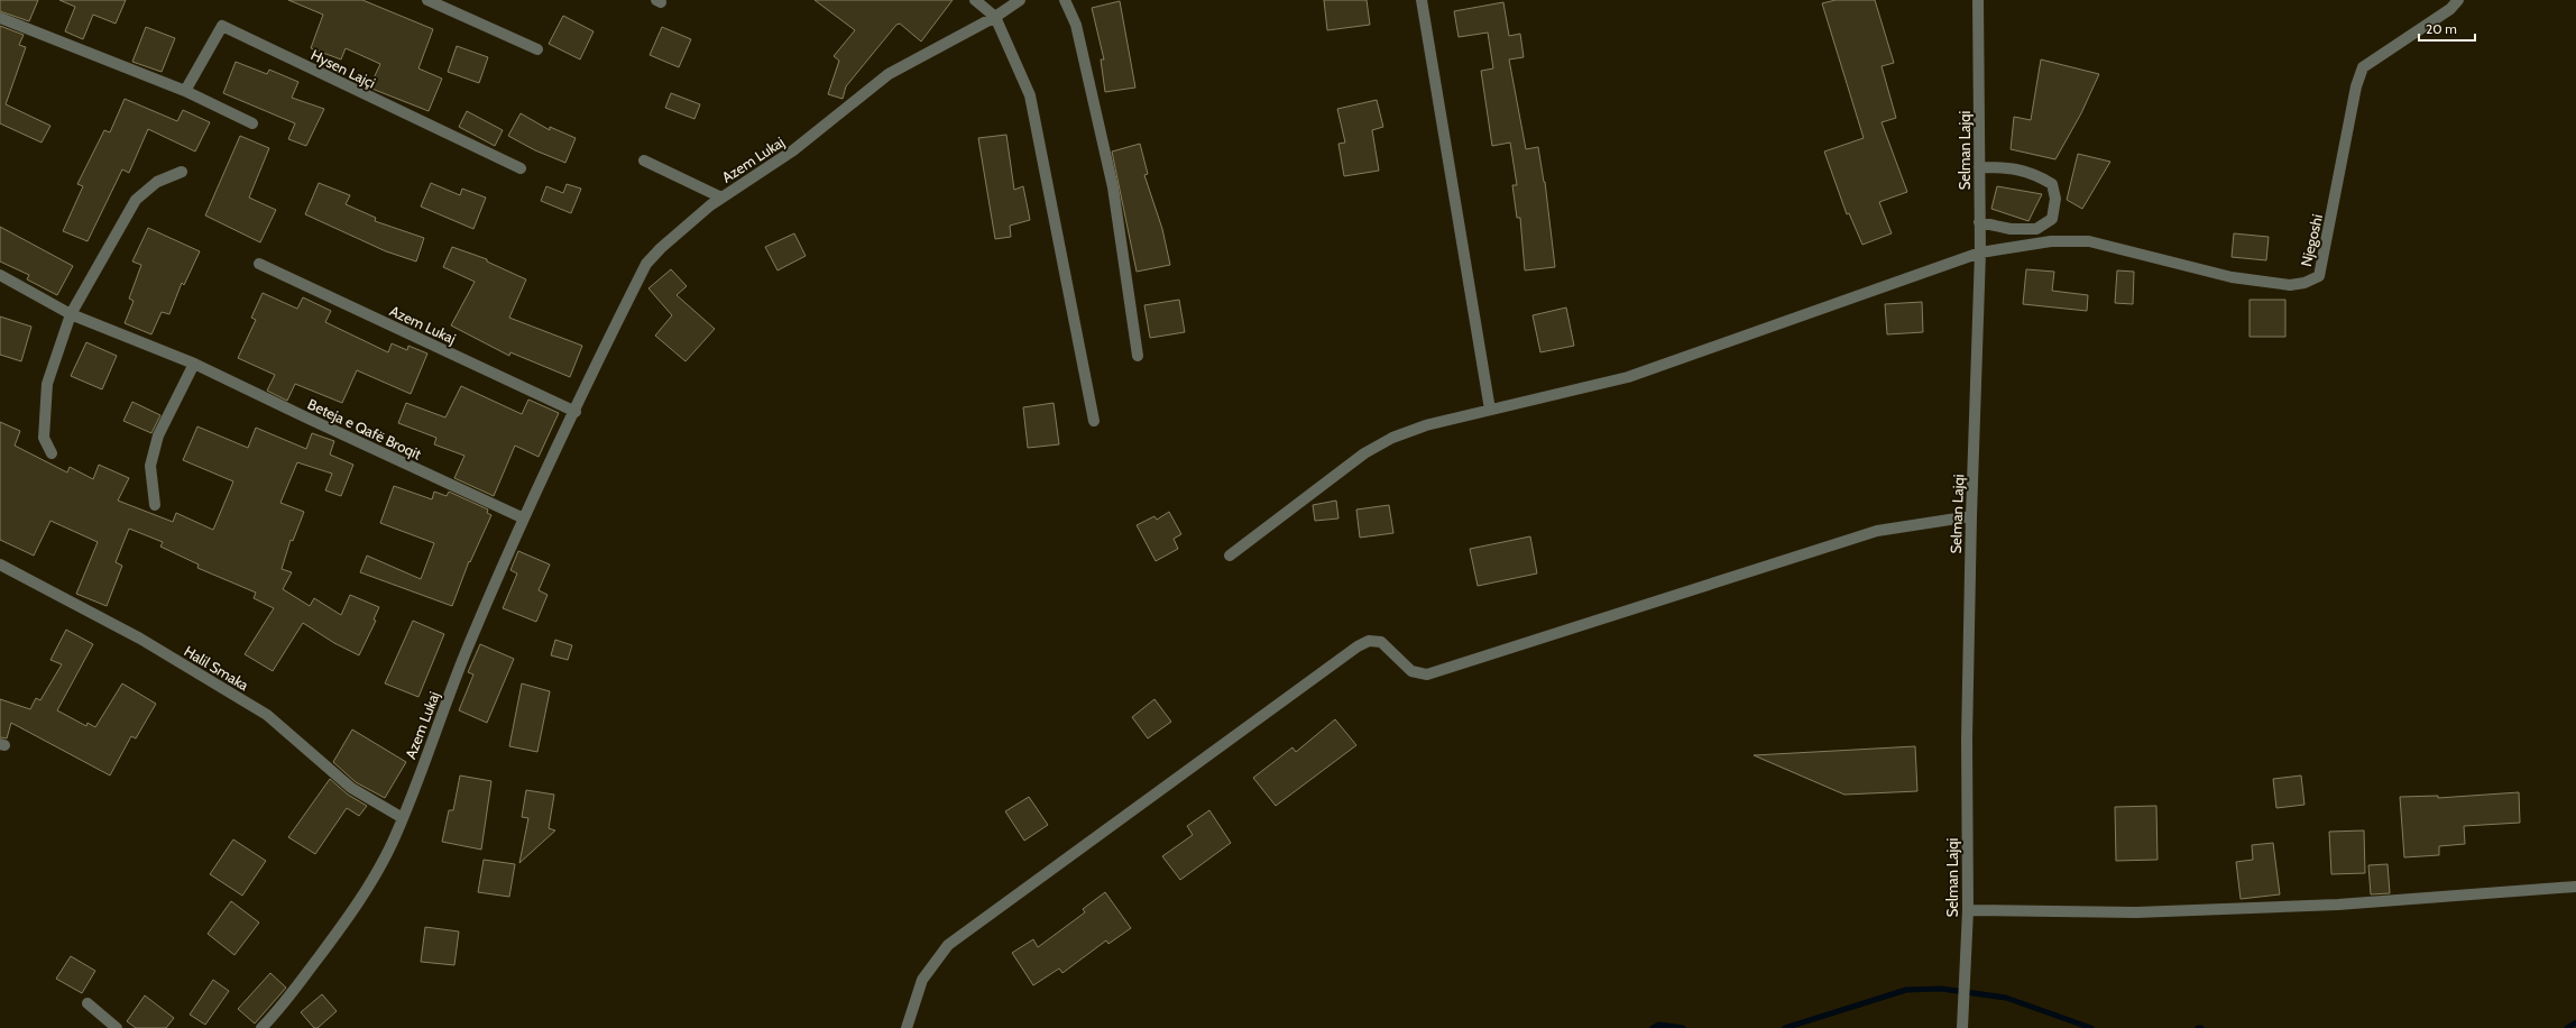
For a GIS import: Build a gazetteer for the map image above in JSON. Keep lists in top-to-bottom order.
{
  "streets": {
    "street": [
      "Hysen Lajçi",
      "Selman Lajqi",
      "Azem Lukaj",
      "Njegoshi",
      "Beteja e Qafë Broqit",
      "Halil Smaka"
    ]
  },
  "crossings": [
    ["Selman Lajqi", "Njegoshi"],
    ["Azem Lukaj", "Beteja e Qafë Broqit"],
    ["Azem Lukaj", "Halil Smaka"]
  ],
  "scale_bar": "20 m"
}
